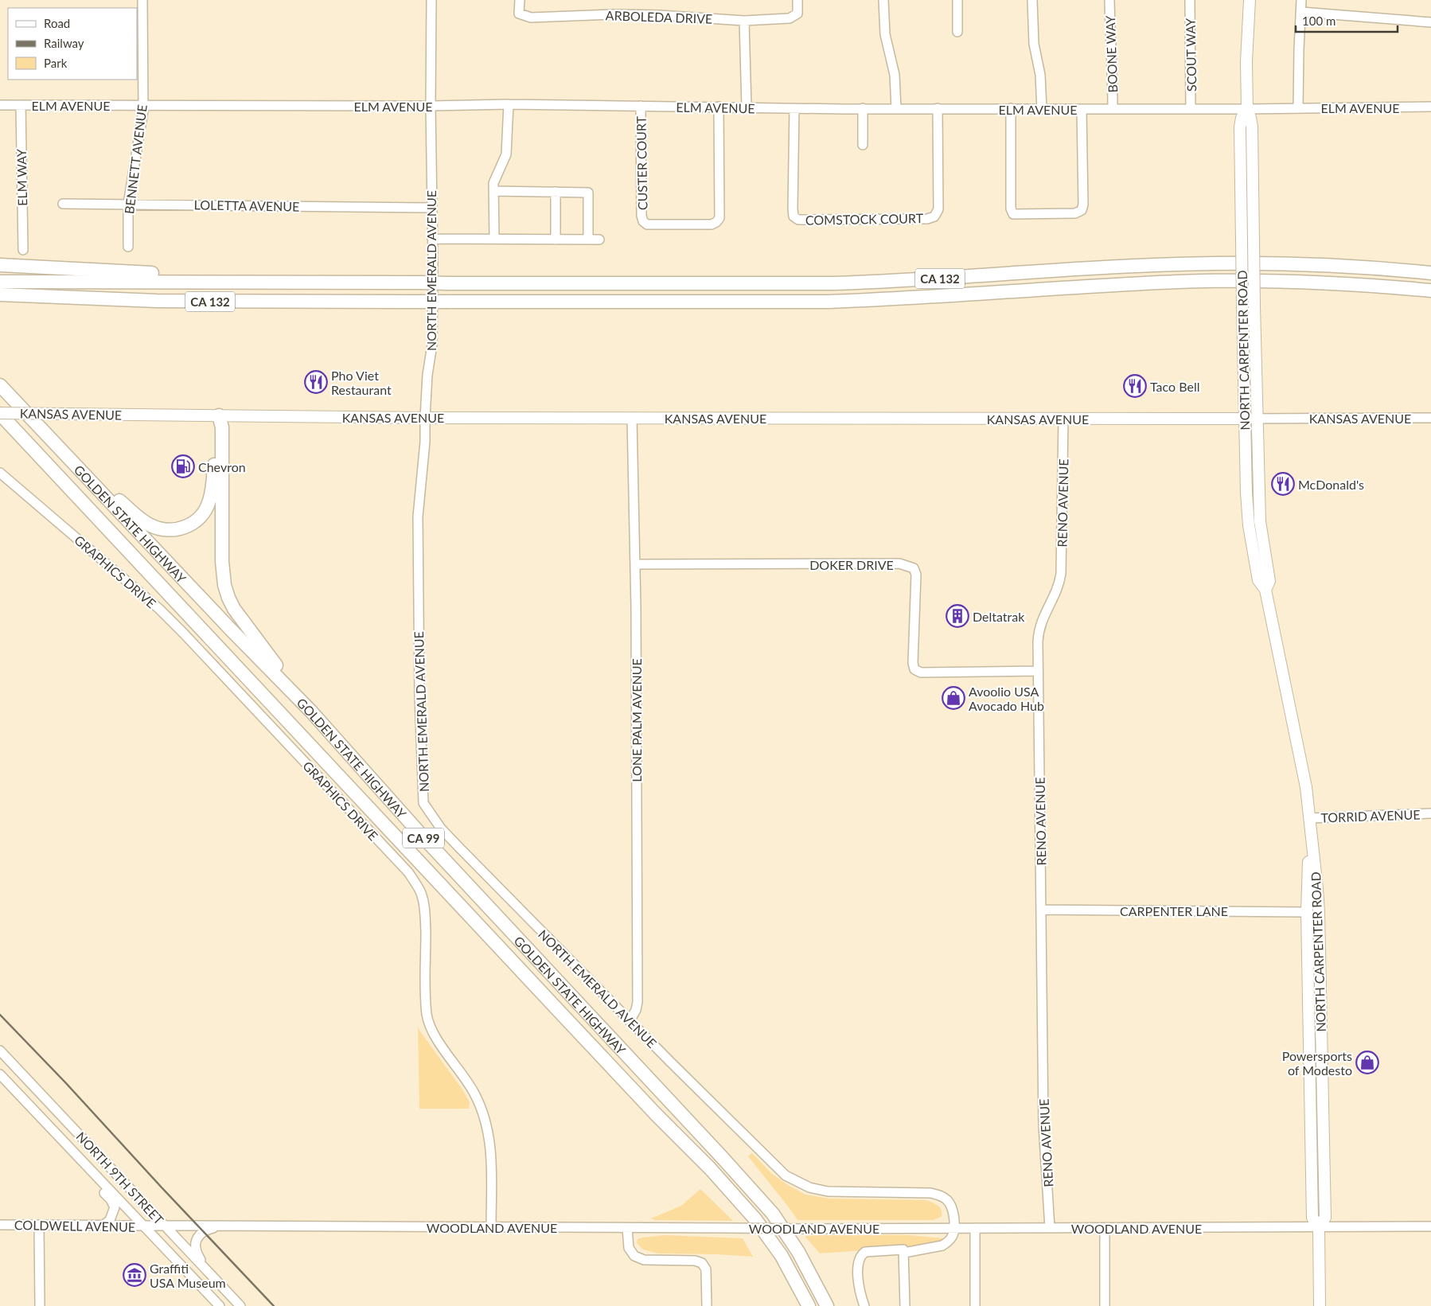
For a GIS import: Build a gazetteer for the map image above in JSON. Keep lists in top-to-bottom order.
{
  "streets": {
    "highway": ["CA 132", "GOLDEN STATE HIGHWAY", "CA 99"],
    "main road": ["NORTH CARPENTER ROAD", "KANSAS AVENUE"],
    "street": [
      "ARBOLEDA DRIVE",
      "BOONE WAY",
      "SCOUT WAY",
      "ELM AVENUE",
      "BENNETT AVENUE",
      "CUSTER COURT",
      "ELM WAY",
      "LOLETTA AVENUE",
      "COMSTOCK COURT",
      "NORTH EMERALD AVENUE",
      "RENO AVENUE",
      "DOKER DRIVE",
      "GRAPHICS DRIVE",
      "LONE PALM AVENUE",
      "TORRID AVENUE",
      "CARPENTER LANE",
      "NORTH 9TH STREET",
      "COLDWELL AVENUE",
      "WOODLAND AVENUE"
    ]
  },
  "crossings": [
    ["BOONE WAY", "ELM AVENUE"],
    ["SCOUT WAY", "ELM AVENUE"],
    ["ELM AVENUE", "BENNETT AVENUE"],
    ["ELM AVENUE", "CUSTER COURT"],
    ["ELM AVENUE", "ELM WAY"],
    ["ELM AVENUE", "COMSTOCK COURT"],
    ["ELM AVENUE", "NORTH EMERALD AVENUE"],
    ["ELM AVENUE", "NORTH CARPENTER ROAD"],
    ["BENNETT AVENUE", "LOLETTA AVENUE"],
    ["LOLETTA AVENUE", "NORTH EMERALD AVENUE"],
    ["NORTH EMERALD AVENUE", "KANSAS AVENUE"],
    ["NORTH EMERALD AVENUE", "LONE PALM AVENUE"],
    ["NORTH EMERALD AVENUE", "WOODLAND AVENUE"],
    ["NORTH CARPENTER ROAD", "KANSAS AVENUE"],
    ["NORTH CARPENTER ROAD", "TORRID AVENUE"],
    ["NORTH CARPENTER ROAD", "CARPENTER LANE"],
    ["NORTH CARPENTER ROAD", "WOODLAND AVENUE"],
    ["KANSAS AVENUE", "RENO AVENUE"],
    ["KANSAS AVENUE", "GOLDEN STATE HIGHWAY"],
    ["KANSAS AVENUE", "LONE PALM AVENUE"],
    ["RENO AVENUE", "DOKER DRIVE"],
    ["RENO AVENUE", "CARPENTER LANE"],
    ["RENO AVENUE", "WOODLAND AVENUE"],
    ["DOKER DRIVE", "LONE PALM AVENUE"],
    ["GRAPHICS DRIVE", "WOODLAND AVENUE"],
    ["NORTH 9TH STREET", "COLDWELL AVENUE"],
    ["COLDWELL AVENUE", "WOODLAND AVENUE"]
  ],
  "places": {
    "restaurant": ["Pho Viet Restaurant", "Taco Bell", "McDonald's"],
    "fuel station": ["Chevron"],
    "building": ["Deltatrak"],
    "shop": ["Avoolio USA Avocado Hub", "Powersports of Modesto"],
    "museum": ["Graffiti USA Museum"]
  },
  "legend": ["Road", "Railway", "Park"],
  "scale_bar": "100 m"
}
